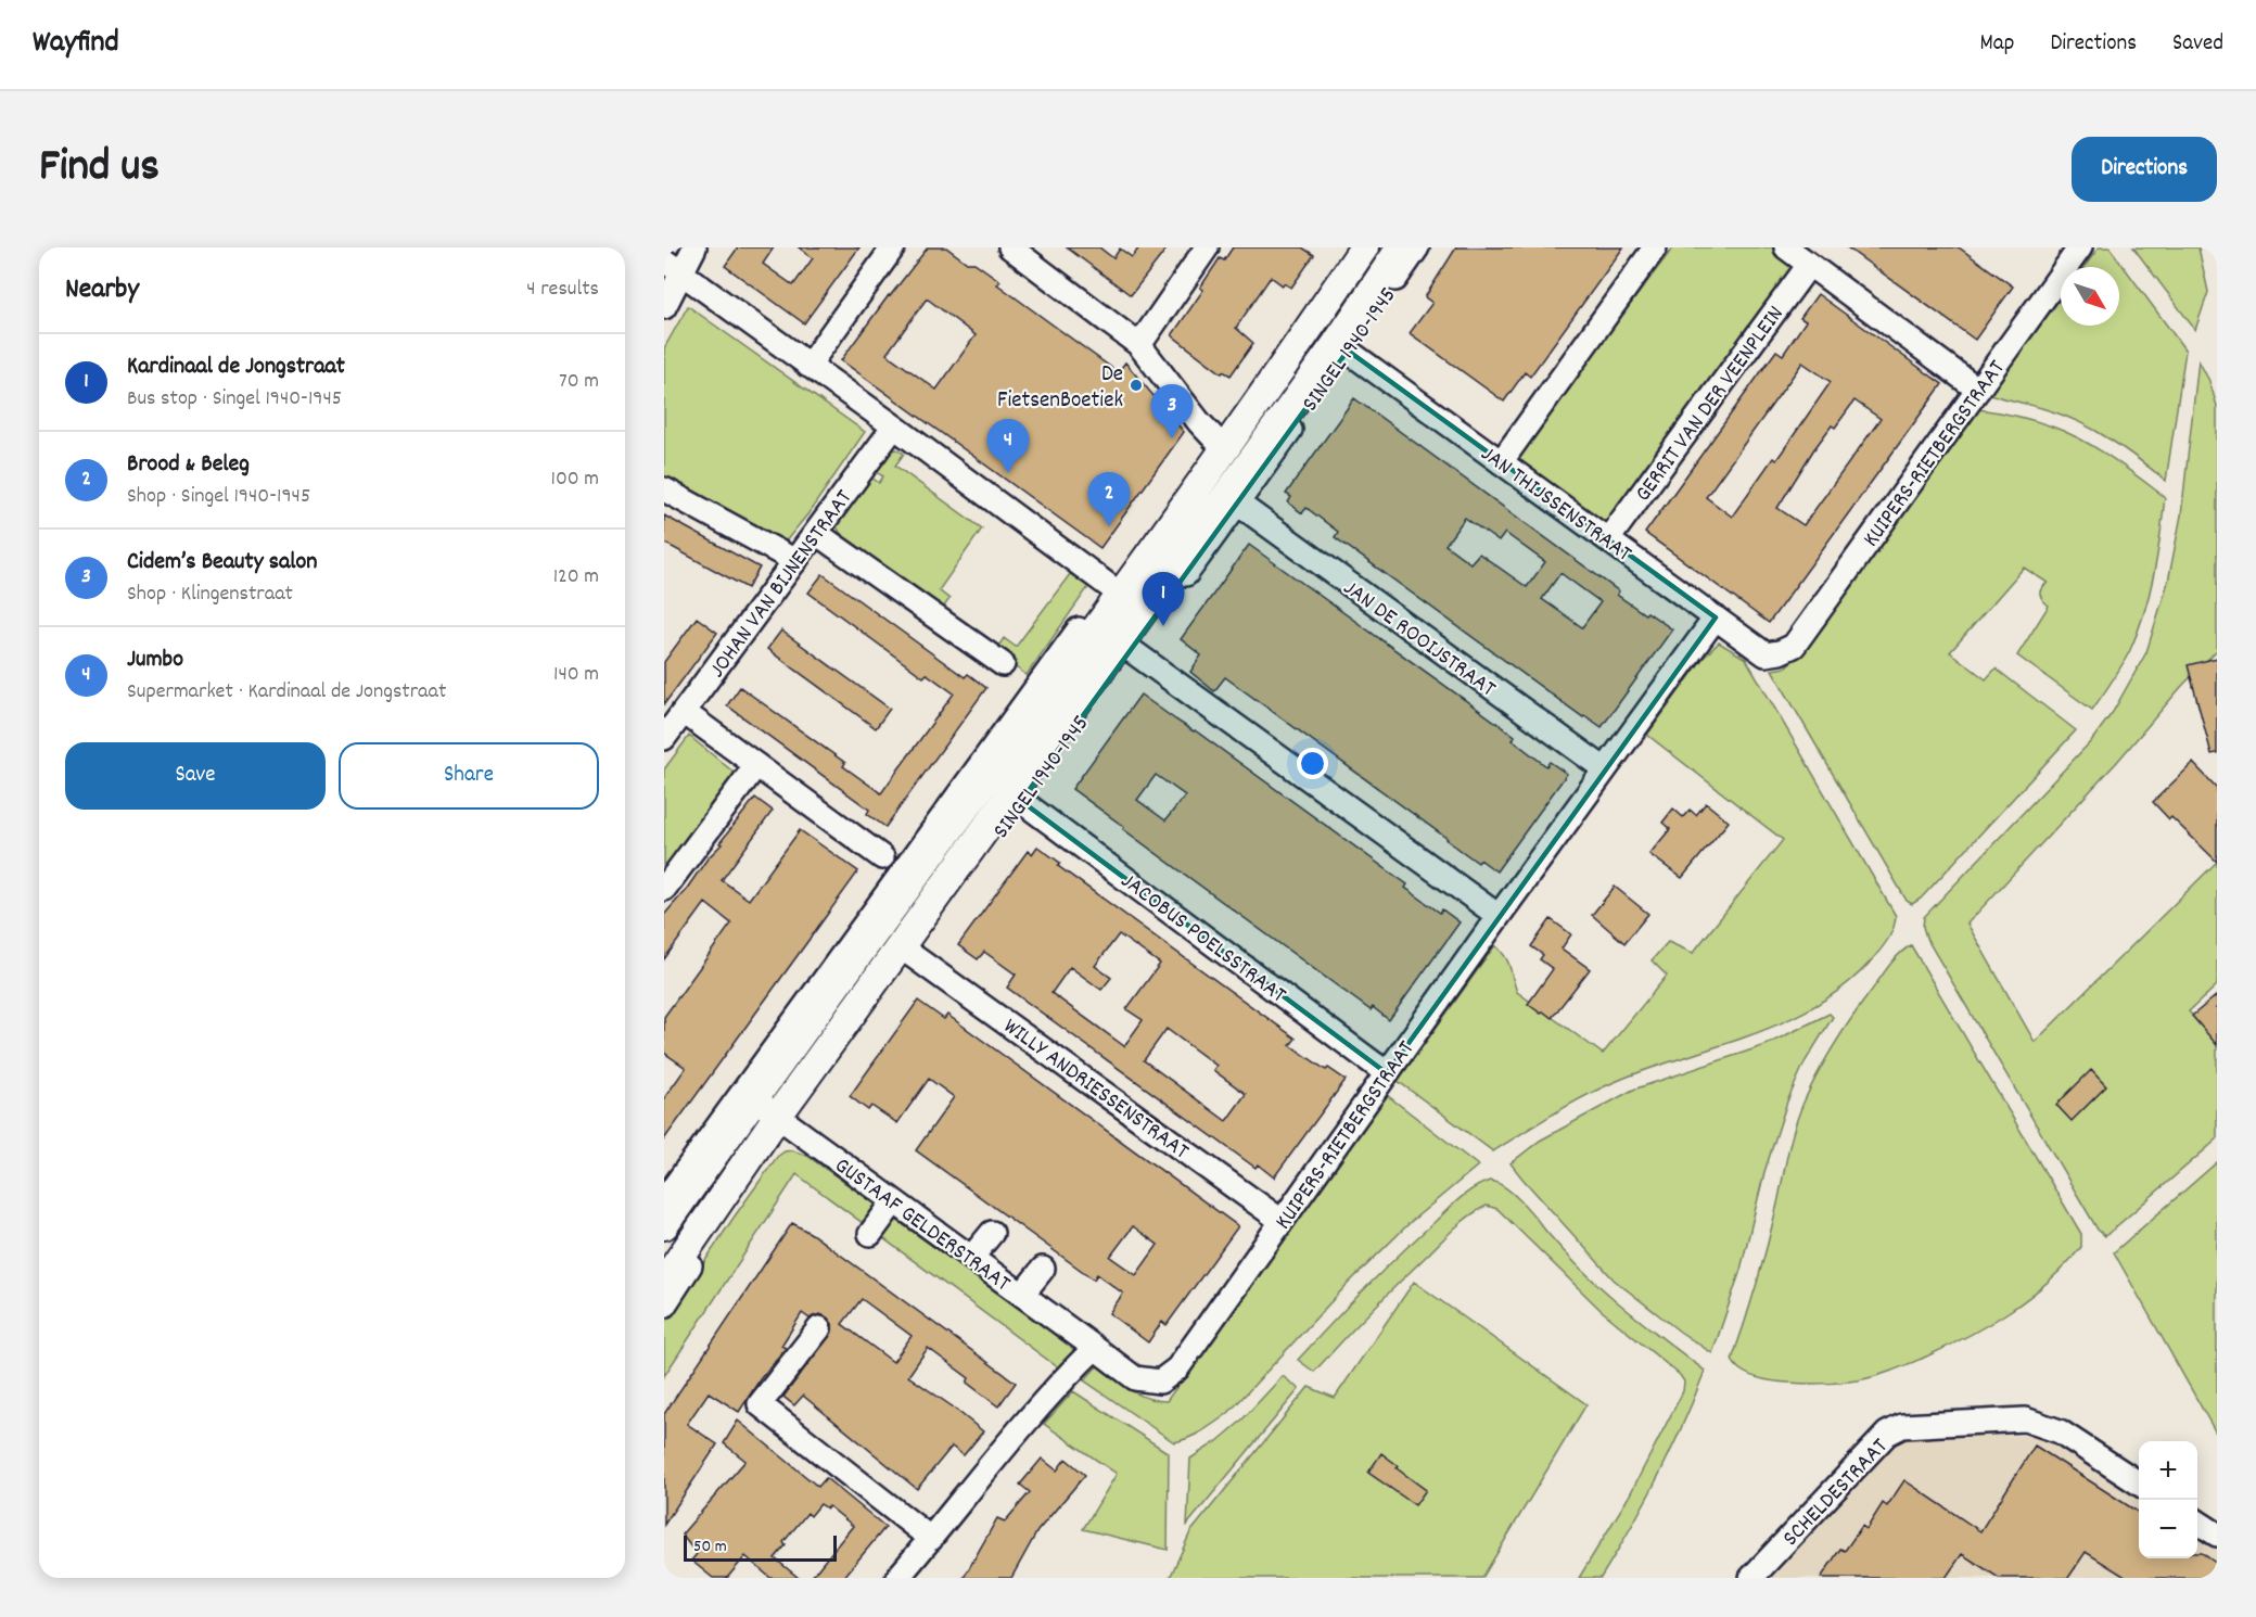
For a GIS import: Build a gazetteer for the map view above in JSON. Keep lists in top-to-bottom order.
{
  "streets": {
    "main road": ["SINGEL 1940-1945"],
    "street": [
      "GERRIT VAN DER VEENPLEIN",
      "KUIPERS-RIETBERGSTRAAT",
      "JAN THIJSSENSTRAAT",
      "JOHAN VAN BIJNENSTRAAT",
      "JAN DE ROOIJSTRAAT",
      "JACOBUS POELSSTRAAT",
      "WILLY ANDRIESSENSTRAAT",
      "GUSTAAF GELDERSTRAAT",
      "SCHELDESTRAAT"
    ]
  },
  "crossings": [
    ["SINGEL 1940-1945", "JAN THIJSSENSTRAAT"],
    ["SINGEL 1940-1945", "JAN DE ROOIJSTRAAT"],
    ["SINGEL 1940-1945", "JACOBUS POELSSTRAAT"],
    ["SINGEL 1940-1945", "WILLY ANDRIESSENSTRAAT"],
    ["SINGEL 1940-1945", "GUSTAAF GELDERSTRAAT"],
    ["GERRIT VAN DER VEENPLEIN", "JAN THIJSSENSTRAAT"],
    ["KUIPERS-RIETBERGSTRAAT", "JAN THIJSSENSTRAAT"],
    ["KUIPERS-RIETBERGSTRAAT", "JAN DE ROOIJSTRAAT"],
    ["KUIPERS-RIETBERGSTRAAT", "JACOBUS POELSSTRAAT"],
    ["KUIPERS-RIETBERGSTRAAT", "WILLY ANDRIESSENSTRAAT"],
    ["KUIPERS-RIETBERGSTRAAT", "GUSTAAF GELDERSTRAAT"]
  ],
  "places": ["De FietsenBoetiek"],
  "scale_bar": "50 m",
  "north": "bottom right",
  "page": {
    "header": "Wayfind",
    "nav": ["Map", "Directions", "Saved"],
    "title": "Find us",
    "buttons": [
      "Directions",
      ["Save", "Share"]
    ],
    "heading": ["Nearby", "4 results"],
    "list": [
      {
        "mark": "1",
        "name": "Kardinaal de Jongstraat",
        "note": "Bus stop · Singel 1940-1945",
        "value": "70 m"
      },
      {
        "mark": "2",
        "name": "Brood & Beleg",
        "note": "Shop · Singel 1940-1945",
        "value": "100 m"
      },
      {
        "mark": "3",
        "name": "Cidem’s Beauty salon",
        "note": "Shop · Klingenstraat",
        "value": "120 m"
      },
      {
        "mark": "4",
        "name": "Jumbo",
        "note": "Supermarket · Kardinaal de Jongstraat",
        "value": "140 m"
      }
    ],
    "pins": [
      "3",
      "4",
      "2",
      "1"
    ],
    "map_buttons": ["+", "−"],
    "scale": "50 m"
  }
}
